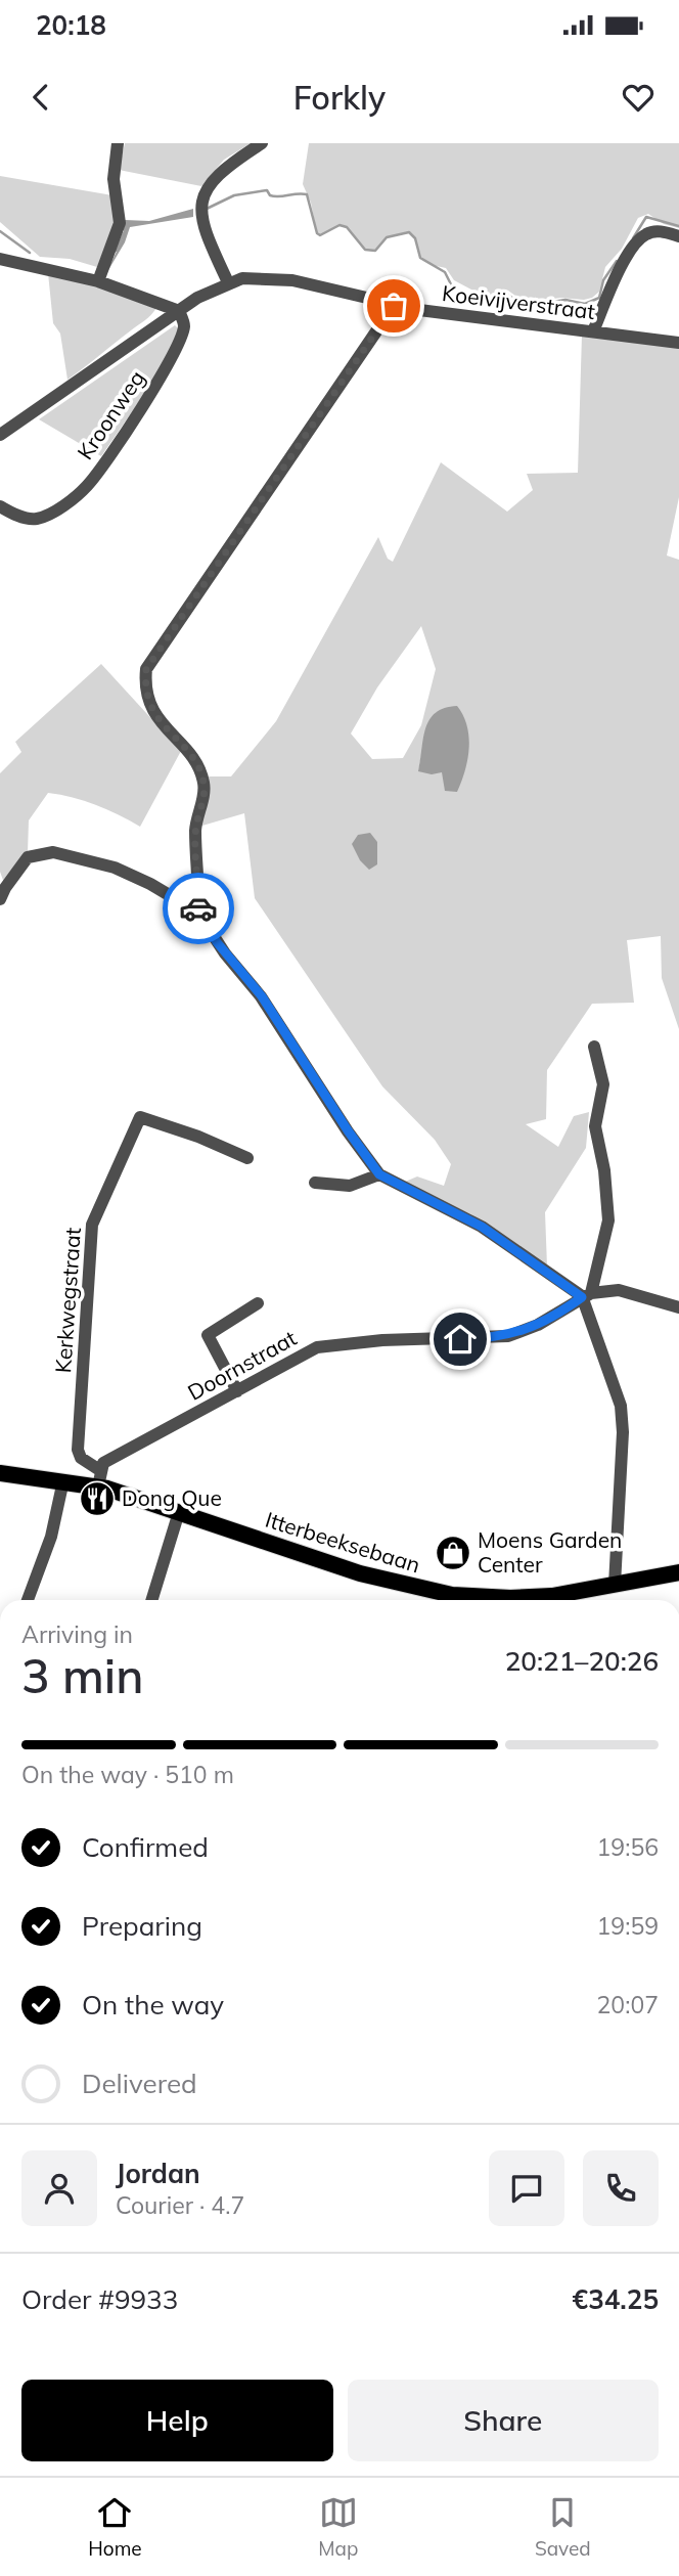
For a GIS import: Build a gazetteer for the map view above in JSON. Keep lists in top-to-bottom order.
{
  "streets": {
    "main road": ["Itterbeeksebaan"],
    "street": [
      "Koeivijverstraat",
      "Kroonweg",
      "Kerkwegstraat",
      "Doornstraat"
    ]
  },
  "crossings": [
    ["Koeivijverstraat", "Kroonweg"],
    ["Kerkwegstraat", "Doornstraat"],
    ["Kerkwegstraat", "Itterbeeksebaan"],
    ["Doornstraat", "Itterbeeksebaan"]
  ],
  "places": {
    "restaurant": ["Dong Que"],
    "shop": ["Moens Garden Center"]
  },
  "page": {
    "status": "20:18",
    "header": "Forkly",
    "heading": ["3 min", "Arriving in", "20:21–20:26"],
    "panel": [
      "Jordan",
      "Courier · 4.7",
      "Order #9933",
      "€34.25"
    ],
    "bar": "On the way · 510 m",
    "list": [
      ["Confirmed", "19:56"],
      ["Preparing", "19:59"],
      ["On the way", "20:07"],
      "Delivered"
    ],
    "buttons": ["Help", "Share"],
    "tabs": ["Home", "Map", "Saved"]
  }
}
